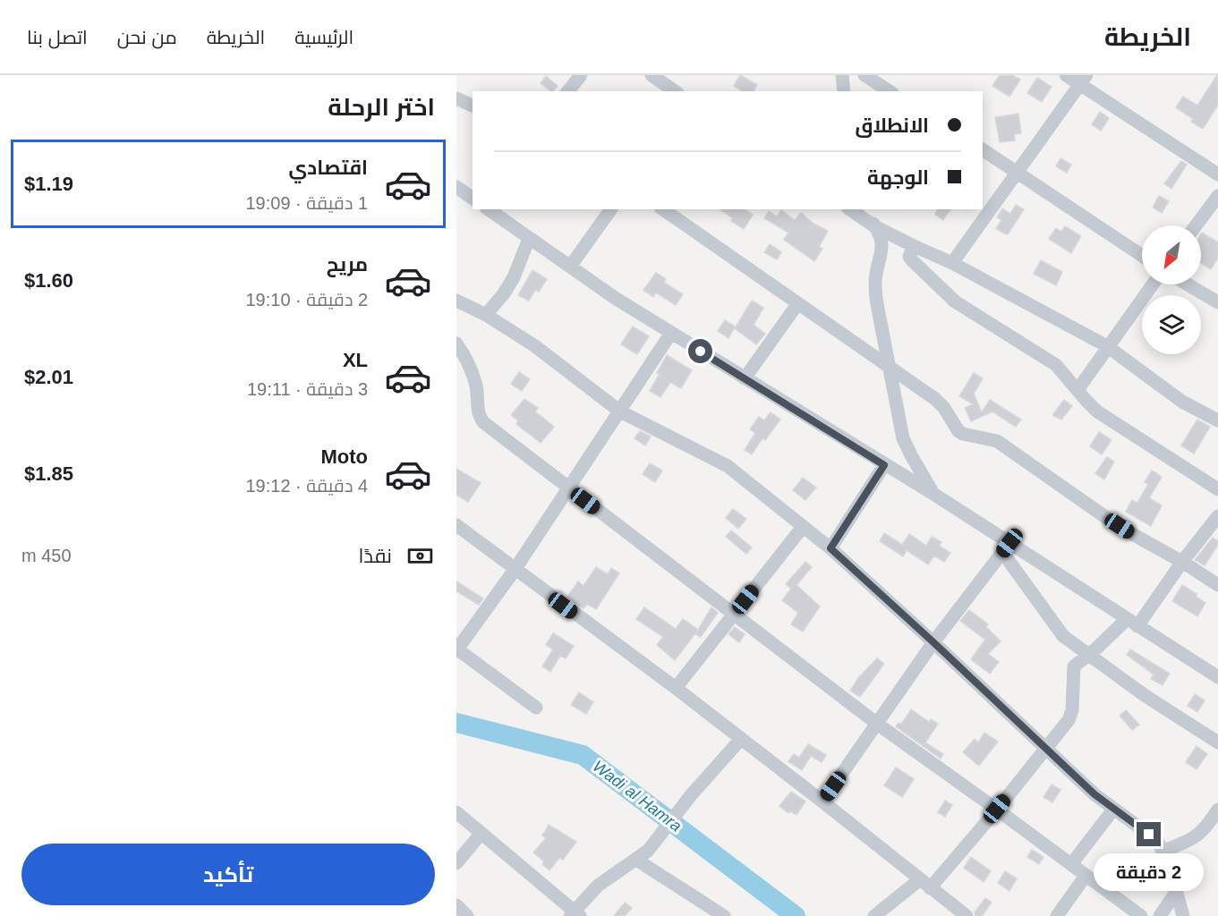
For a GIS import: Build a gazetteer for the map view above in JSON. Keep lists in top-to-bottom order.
{
  "water": ["Wadi al Hamra"],
  "north": "bottom left",
  "page": {
    "header": "الخريطة",
    "nav": [
      "الرئيسية",
      "الخريطة",
      "من نحن",
      "اتصل بنا"
    ],
    "heading": "اختر الرحلة",
    "banner": ["الانطلاق", "الوجهة"],
    "list": [
      {
        "name": "اقتصادي",
        "note": "1 دقيقة · 19:09",
        "value": "$1.19"
      },
      {
        "name": "مريح",
        "note": "2 دقيقة · 19:10",
        "value": "$1.60"
      },
      {
        "name": "XL",
        "note": "3 دقيقة · 19:11",
        "value": "$2.01"
      },
      {
        "name": "Moto",
        "note": "4 دقيقة · 19:12",
        "value": "$1.85"
      }
    ],
    "pay": ["نقدًا", "450 m"],
    "buttons": "تأكيد",
    "bubble": "2 دقيقة"
  }
}
